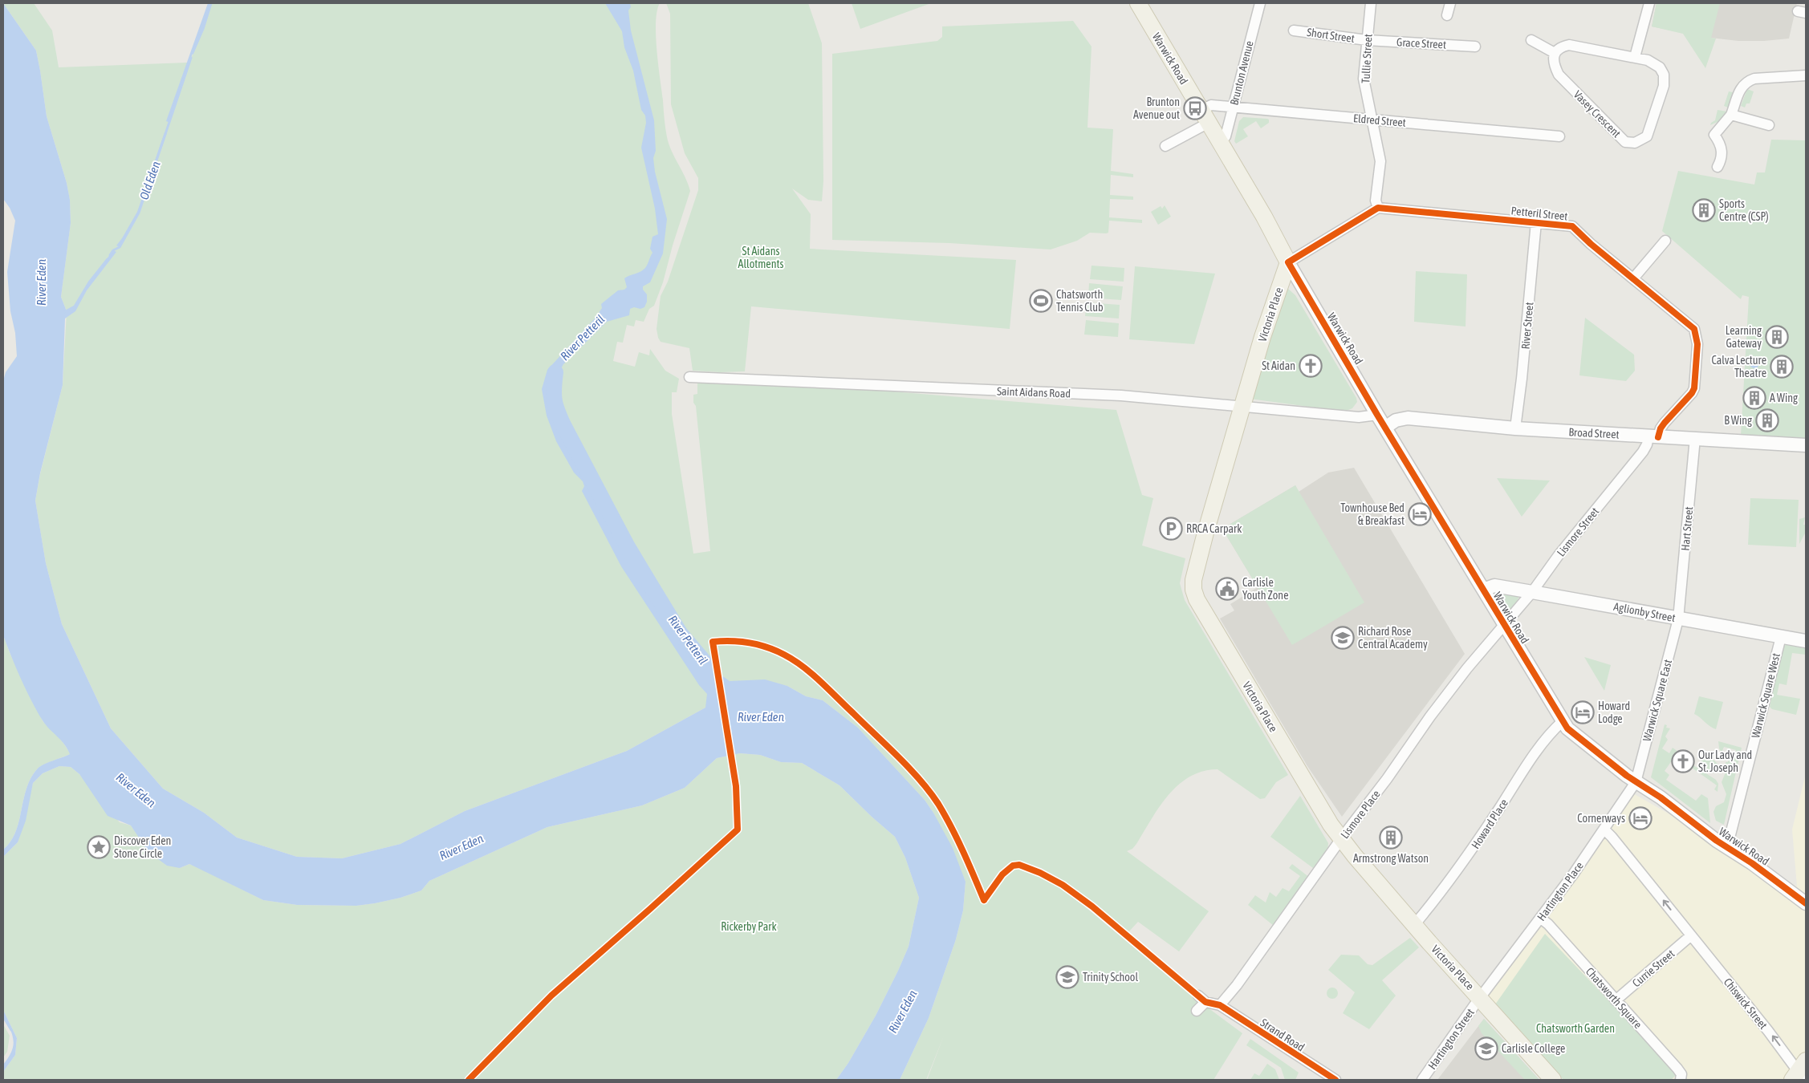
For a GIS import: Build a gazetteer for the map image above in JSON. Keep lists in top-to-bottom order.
{
  "streets": {
    "main road": ["Warwick Road", "Victoria Place"],
    "street": [
      "Short Street",
      "Grace Street",
      "Tullie Street",
      "Brunton Avenue",
      "Vasey Crescent",
      "Eldred Street",
      "Petteril Street",
      "River Street",
      "Saint Aidans Road",
      "Broad Street",
      "Hart Street",
      "Lismore Street",
      "Aglionby Street",
      "Warwick Square West",
      "Warwick Square East",
      "Lismore Place",
      "Howard Place",
      "Hartington Place",
      "Currie Street",
      "Chatsworth Square",
      "Chiswick Street",
      "Strand Road",
      "Hartington Street"
    ]
  },
  "crossings": [
    ["Short Street", "Grace Street"],
    ["Short Street", "Tullie Street"],
    ["Grace Street", "Tullie Street"],
    ["Warwick Road", "Brunton Avenue"],
    ["Warwick Road", "Eldred Street"],
    ["Warwick Road", "Victoria Place"],
    ["Warwick Road", "Saint Aidans Road"],
    ["Warwick Road", "Broad Street"],
    ["Warwick Road", "Lismore Street"],
    ["Warwick Road", "Aglionby Street"],
    ["Warwick Road", "Warwick Square West"],
    ["Warwick Road", "Warwick Square East"],
    ["Warwick Road", "Lismore Place"],
    ["Warwick Road", "Howard Place"],
    ["Warwick Road", "Hartington Place"],
    ["Tullie Street", "Eldred Street"],
    ["Tullie Street", "Petteril Street"],
    ["Brunton Avenue", "Eldred Street"],
    ["Petteril Street", "River Street"],
    ["Petteril Street", "Broad Street"],
    ["Petteril Street", "Lismore Street"],
    ["Victoria Place", "Saint Aidans Road"],
    ["Victoria Place", "Lismore Place"],
    ["Victoria Place", "Howard Place"],
    ["Victoria Place", "Hartington Place"],
    ["Victoria Place", "Hartington Street"],
    ["River Street", "Broad Street"],
    ["Broad Street", "Hart Street"],
    ["Broad Street", "Lismore Street"],
    ["Hart Street", "Aglionby Street"],
    ["Hart Street", "Warwick Square East"],
    ["Lismore Street", "Aglionby Street"],
    ["Lismore Street", "Lismore Place"],
    ["Aglionby Street", "Warwick Square West"],
    ["Aglionby Street", "Warwick Square East"],
    ["Warwick Square East", "Hartington Place"],
    ["Lismore Place", "Strand Road"],
    ["Hartington Place", "Chatsworth Square"],
    ["Hartington Place", "Chiswick Street"],
    ["Hartington Place", "Hartington Street"],
    ["Currie Street", "Chatsworth Square"],
    ["Currie Street", "Chiswick Street"]
  ],
  "one_way": ["Chiswick Street"],
  "water": ["Old Eden", "River Eden", "River Petteril"],
  "parks": ["St Aidans Allotments", "Rickerby Park", "Chatsworth Garden"],
  "places": {
    "bus stop": ["Brunton Avenue out"],
    "building": [
      "Sports Centre (CSP)",
      "Learning Gateway",
      "Calva Lecture Theatre",
      "A Wing",
      "B Wing",
      "Armstrong Watson"
    ],
    "sports": ["Chatsworth Tennis Club"],
    "church": ["St Aidan", "Our Lady and St. Joseph"],
    "hotel": ["Townhouse Bed & Breakfast", "Howard Lodge", "Cornerways"],
    "parking": ["RRCA Carpark"],
    "public building": ["Carlisle Youth Zone"],
    "school or university": ["Richard Rose Central Academy", "Trinity School", "Carlisle College"],
    "place": ["Discover Eden Stone Circle"]
  }
}
